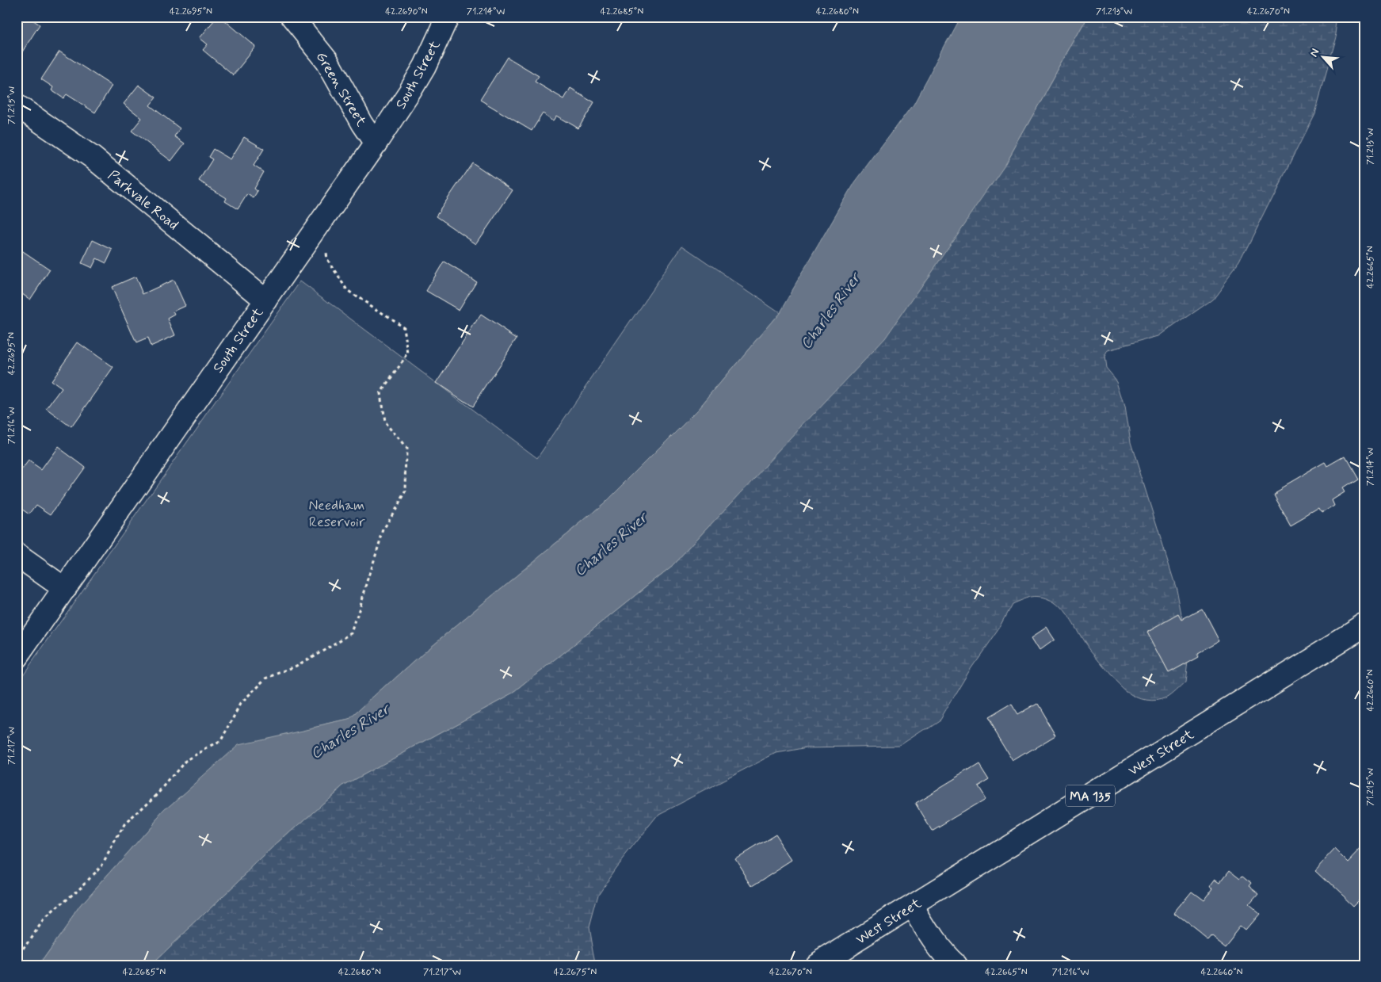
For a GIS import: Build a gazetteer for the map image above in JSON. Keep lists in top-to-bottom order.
{
  "streets": {
    "street": [
      "South Street",
      "Green Street",
      "Parkvale Road",
      "West Street",
      "MA 135"
    ]
  },
  "crossings": [
    ["South Street", "Green Street"],
    ["South Street", "Parkvale Road"]
  ],
  "water": ["Charles River"],
  "parks": ["Needham Reservoir"],
  "north": "top left",
  "coordinates": [
    "42.2695°N",
    "42.2690°N",
    "71.214°W",
    "42.2685°N",
    "42.2680°N",
    "71.213°W",
    "42.2670°N",
    "71.215°W",
    "42.2665°N",
    "71.216°W",
    "42.2660°N",
    "71.217°W",
    "42.2675°N"
  ]
}
